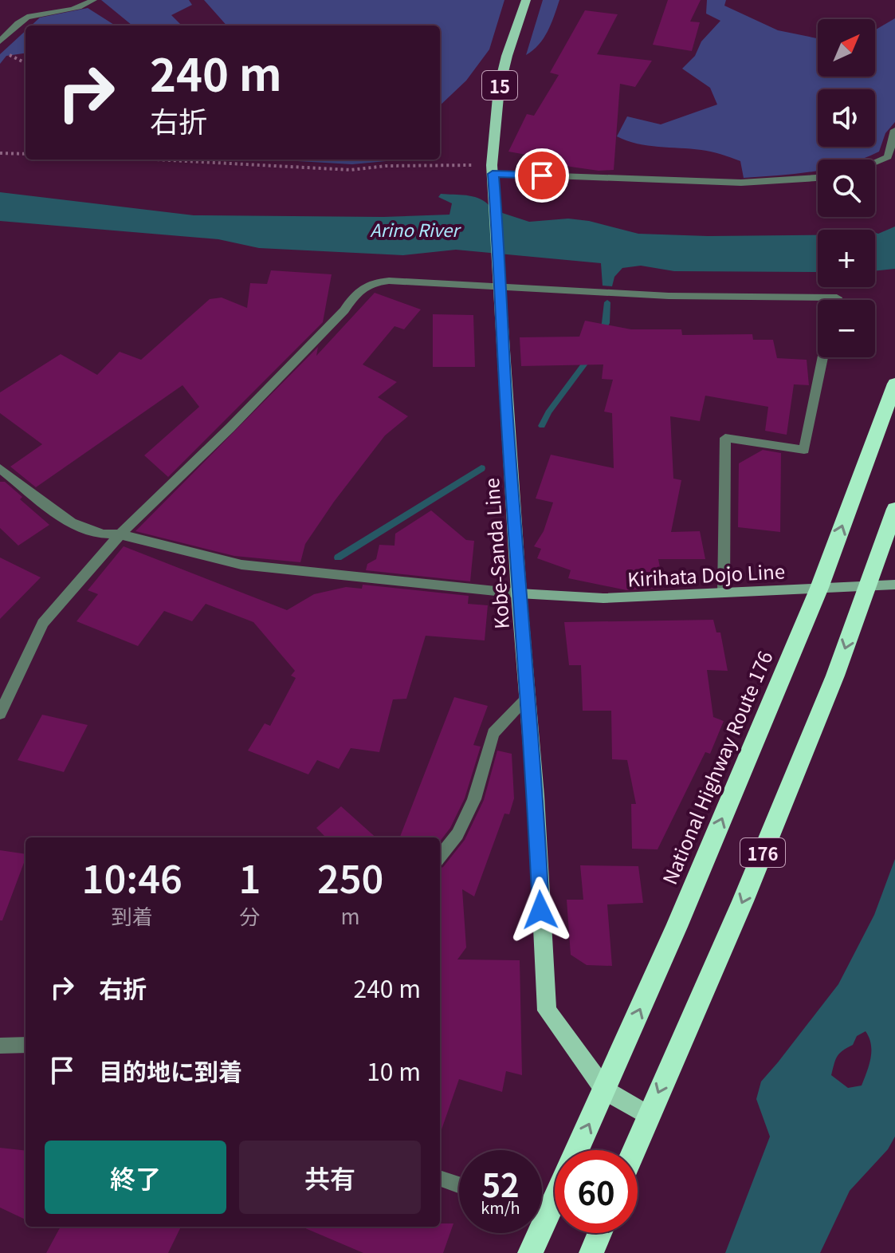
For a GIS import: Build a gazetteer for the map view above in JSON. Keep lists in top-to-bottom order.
{
  "streets": {
    "highway": ["National Highway Route 176", "176"],
    "main road": ["15", "Kobe-Sanda Line", "Kirihata Dojo Line"]
  },
  "crossings": [
    ["15", "Kobe-Sanda Line"],
    ["15", "National Highway Route 176"],
    ["15", "176"],
    ["Kobe-Sanda Line", "Kirihata Dojo Line"],
    ["Kobe-Sanda Line", "National Highway Route 176"],
    ["Kirihata Dojo Line", "National Highway Route 176"],
    ["Kirihata Dojo Line", "176"]
  ],
  "water": ["Arino River"],
  "north": "top right",
  "page": {
    "map_buttons": ["+", "−"],
    "turn": ["240 m", "右折"],
    "eta": [
      "10:46",
      "到着",
      "1",
      "分",
      "250",
      "m"
    ],
    "list": [
      {
        "name": "右折",
        "value": "240 m"
      },
      {
        "name": "目的地に到着",
        "value": "10 m"
      }
    ],
    "buttons": ["終了", "共有"],
    "speed": "52 km/h",
    "limit": "60"
  }
}
